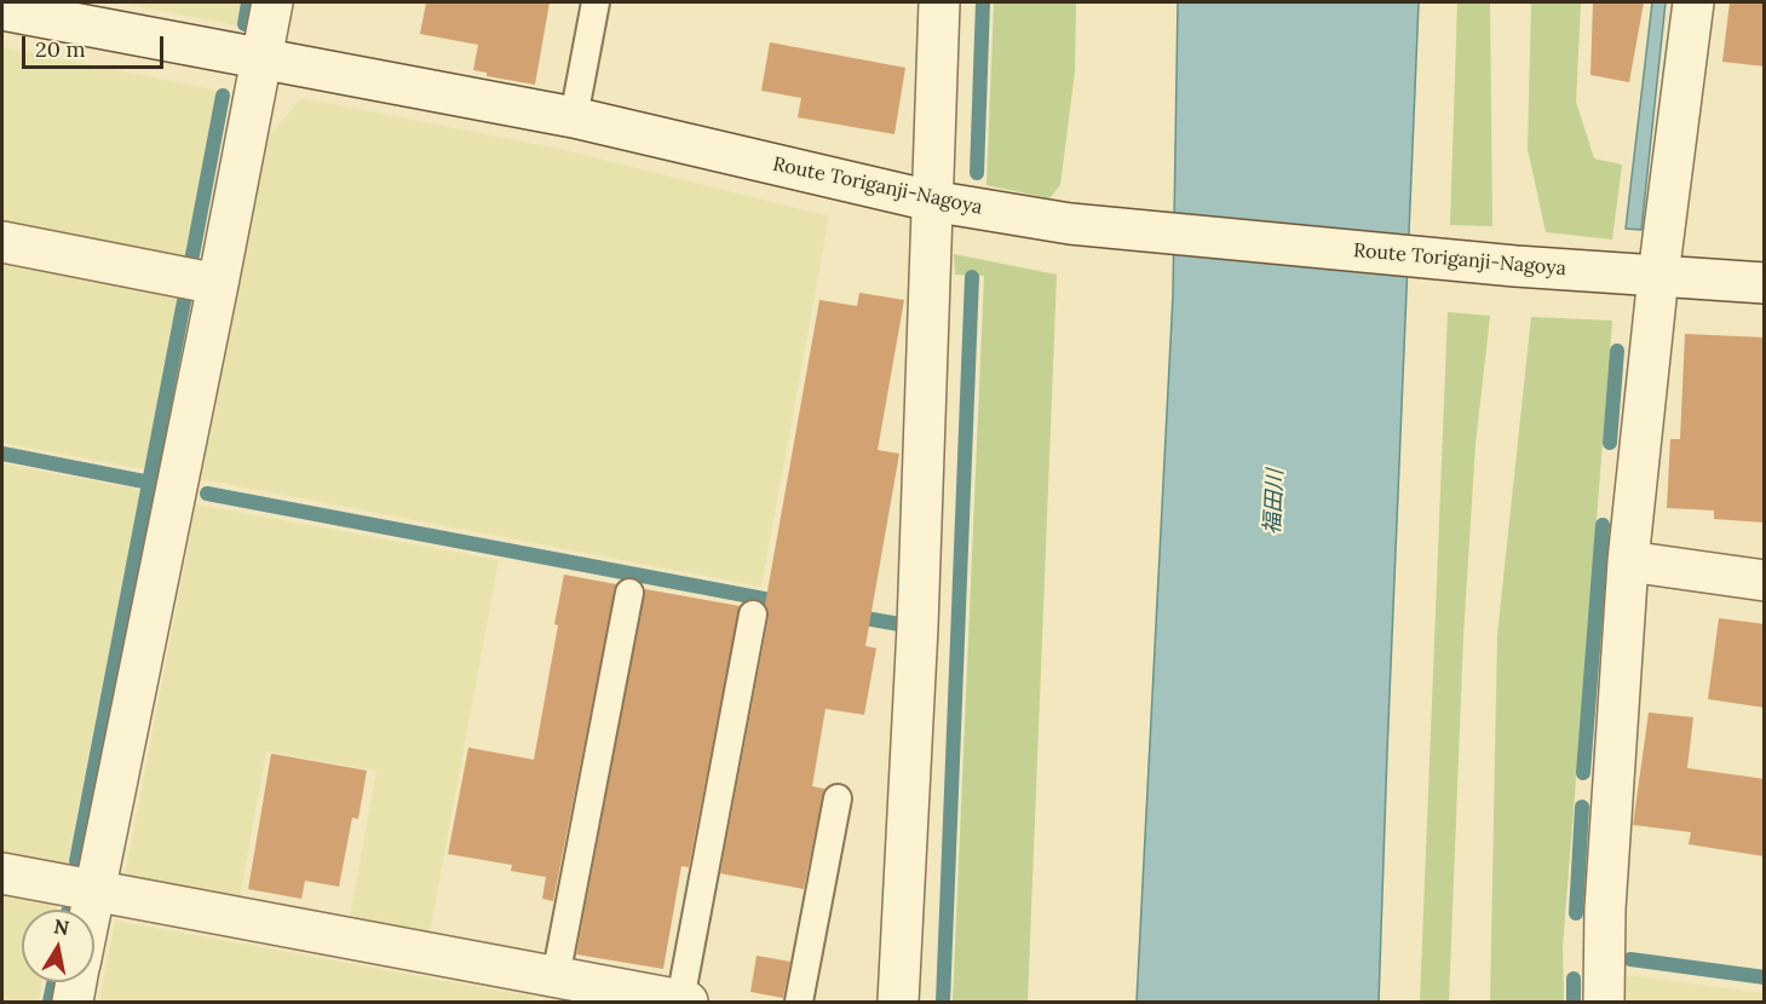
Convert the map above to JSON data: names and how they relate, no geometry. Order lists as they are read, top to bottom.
{
  "streets": {
    "street": ["Route Toriganji-Nagoya"]
  },
  "water": ["福田川"],
  "scale_bar": "20 m",
  "north": "top"
}
